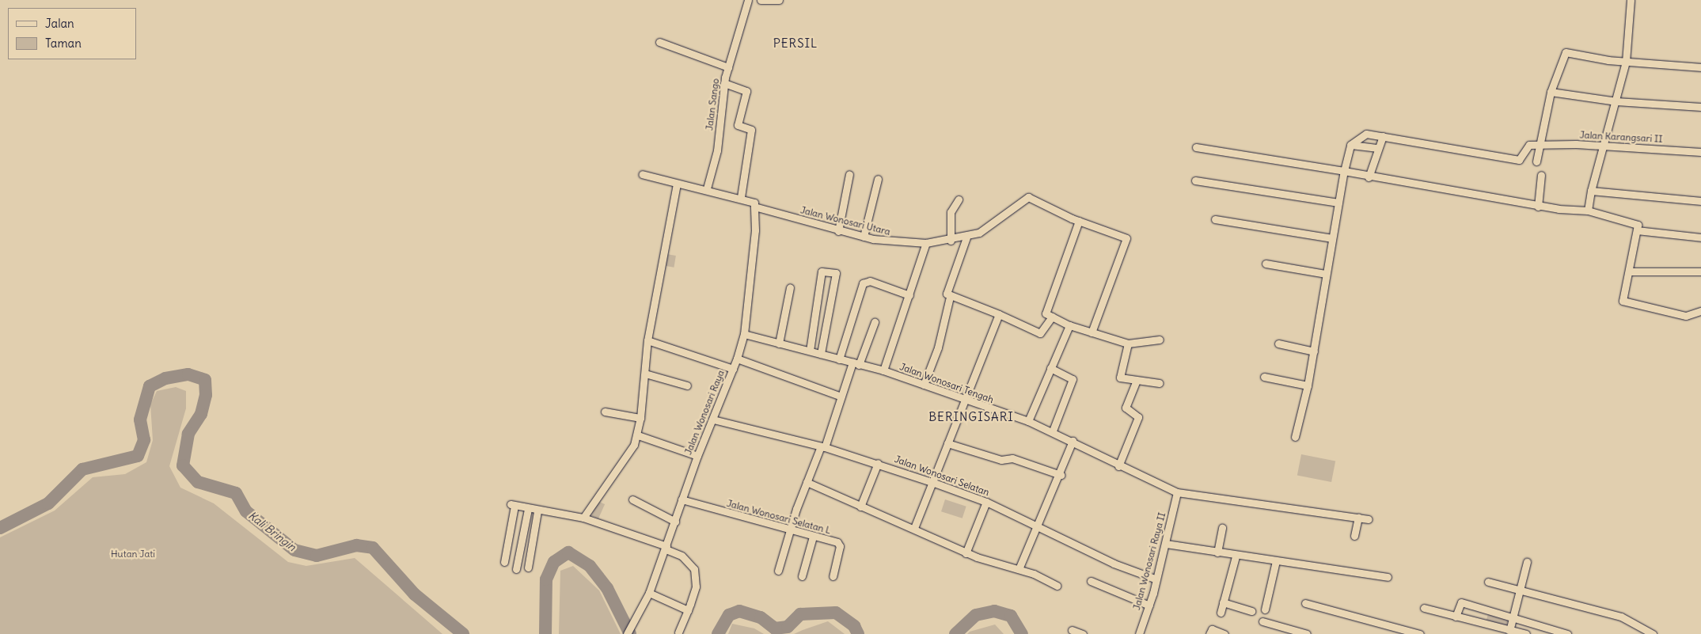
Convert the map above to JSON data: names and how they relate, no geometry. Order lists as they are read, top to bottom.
{
  "streets": {
    "street": [
      "Jalan Sango",
      "Jalan Karangsari II",
      "Jalan Wonosari Utara",
      "Jalan Wonosari Tengah",
      "Jalan Wonosari Raya",
      "Jalan Wonosari Selatan",
      "Jalan Wonosari Selatan L",
      "Jalan Wonosari Raya II"
    ]
  },
  "crossings": [
    ["Jalan Sango", "Jalan Wonosari Utara"],
    ["Jalan Wonosari Utara", "Jalan Wonosari Raya"],
    ["Jalan Wonosari Tengah", "Jalan Wonosari Raya"],
    ["Jalan Wonosari Tengah", "Jalan Wonosari Raya II"],
    ["Jalan Wonosari Raya", "Jalan Wonosari Selatan"],
    ["Jalan Wonosari Raya", "Jalan Wonosari Selatan L"],
    ["Jalan Wonosari Selatan", "Jalan Wonosari Raya II"]
  ],
  "districts": ["PERSIL", "BERINGISARI"],
  "water": ["Kali Bringin"],
  "parks": ["Hutan Jati"],
  "legend": ["Jalan", "Taman"]
}
